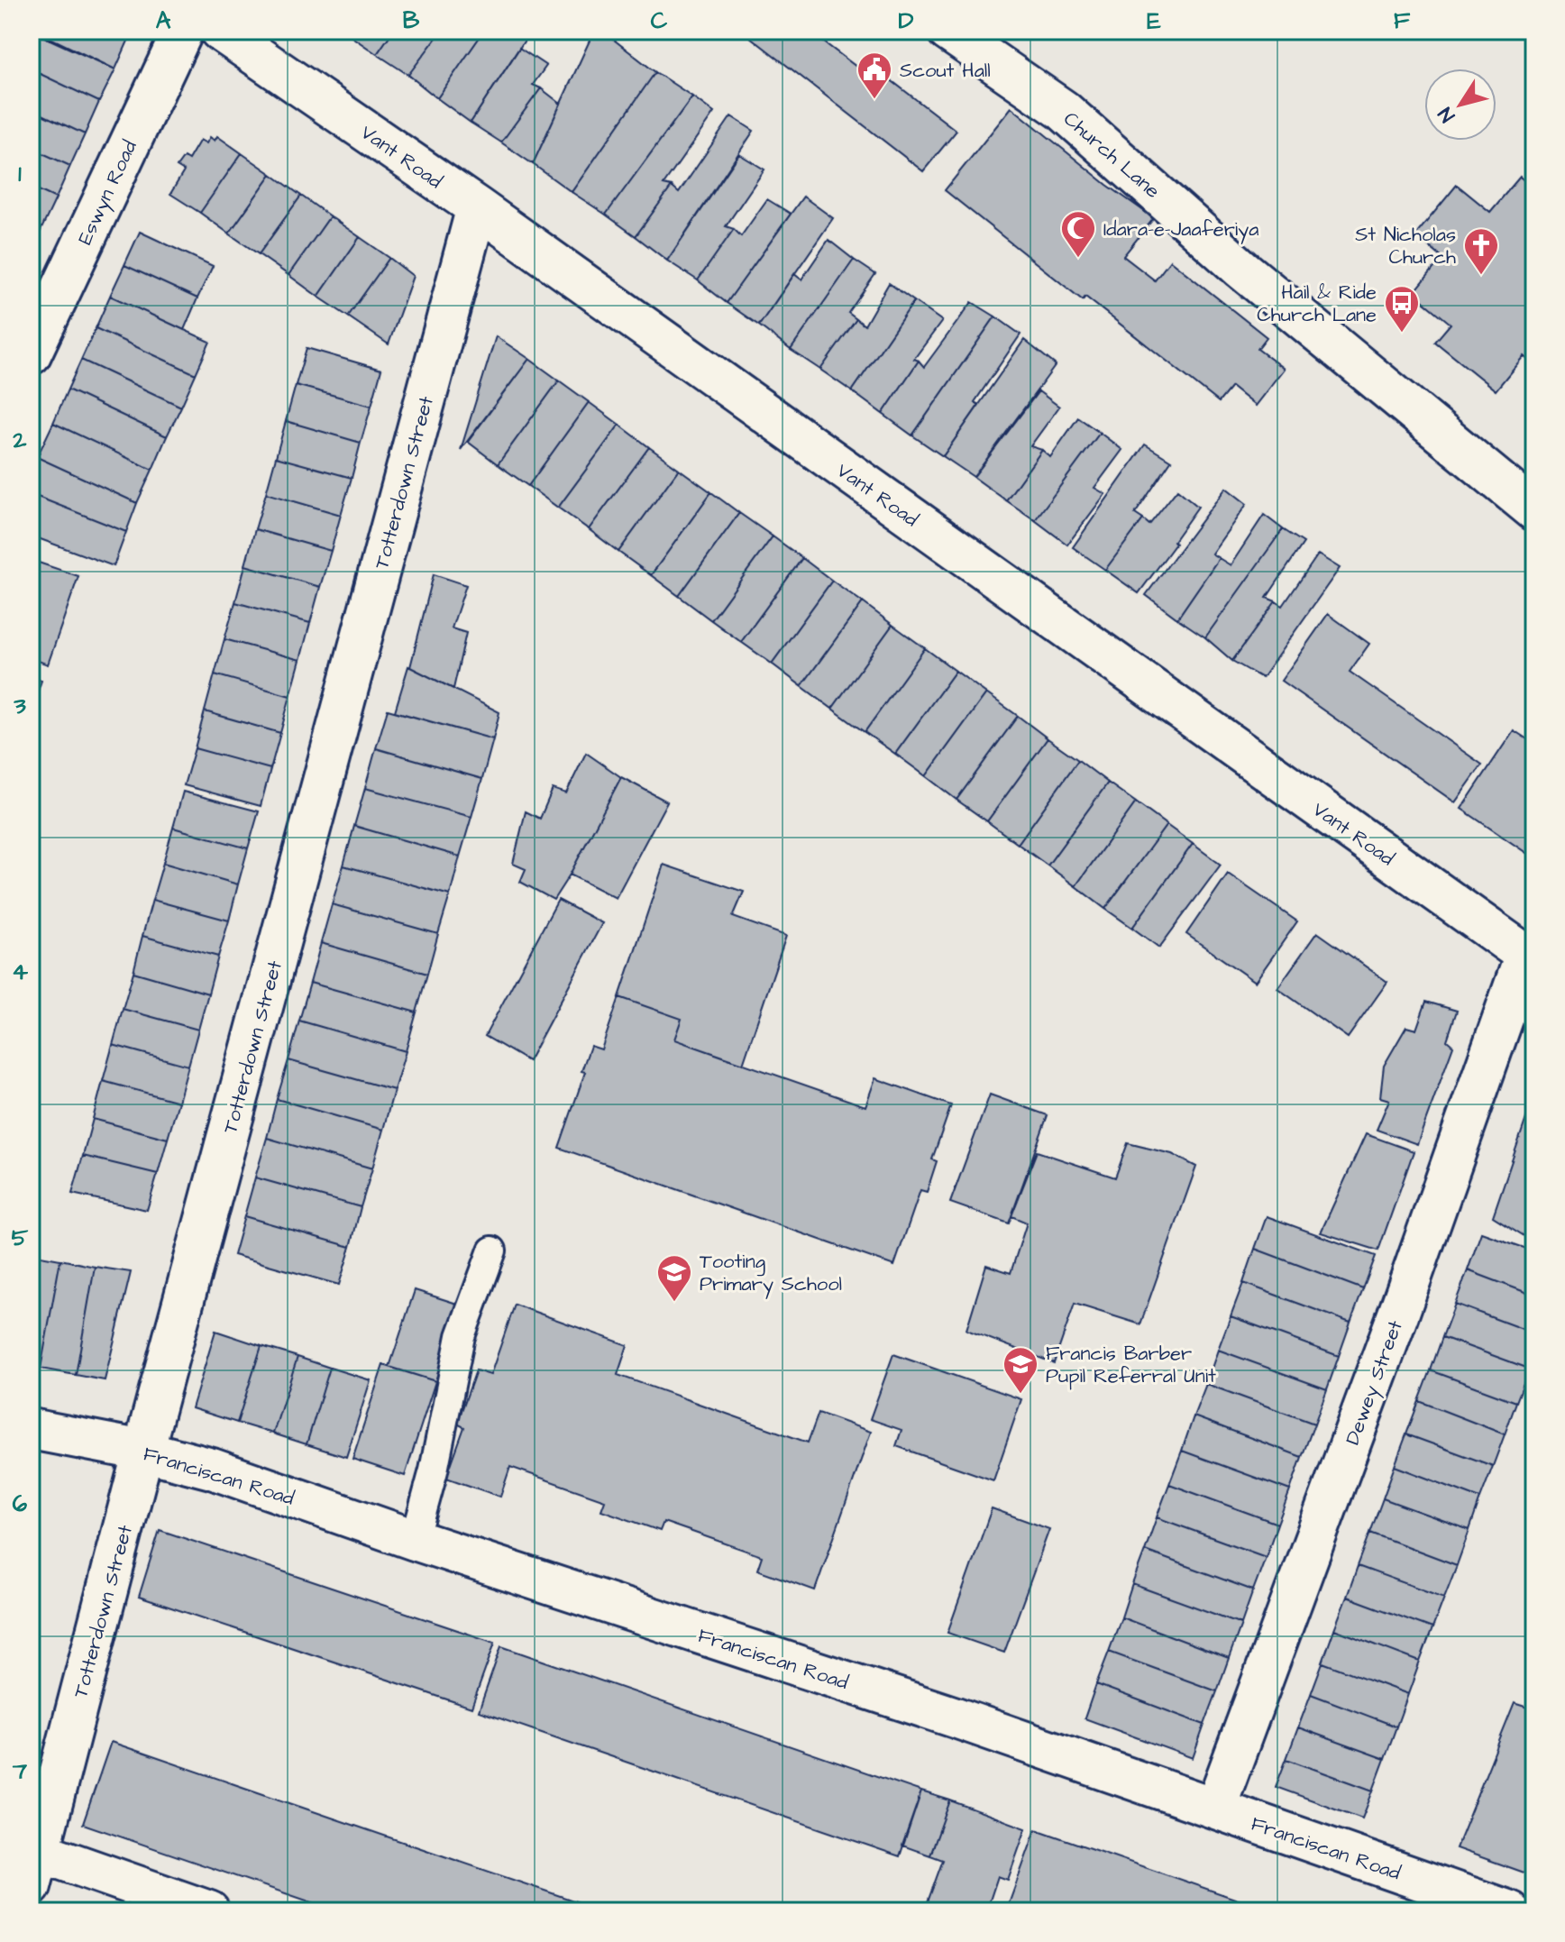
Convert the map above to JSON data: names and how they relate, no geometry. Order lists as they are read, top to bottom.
{
  "streets": {
    "street": [
      "Church Lane",
      "Vant Road",
      "Eswyn Road",
      "Totterdown Street",
      "Dewey Street",
      "Franciscan Road"
    ]
  },
  "crossings": [
    ["Vant Road", "Totterdown Street"],
    ["Vant Road", "Dewey Street"],
    ["Totterdown Street", "Franciscan Road"],
    ["Dewey Street", "Franciscan Road"]
  ],
  "places": {
    "public building": ["Scout Hall"],
    "mosque": ["Idara-e-Jaaferiya"],
    "church": ["St Nicholas Church"],
    "bus stop": ["Hail & Ride Church Lane"],
    "school or university": ["Tooting Primary School", "Francis Barber Pupil Referral Unit"]
  },
  "north": "bottom left",
  "grid": {
    "columns": [
      "A",
      "B",
      "C",
      "D",
      "E",
      "F"
    ],
    "rows": [
      "1",
      "2",
      "3",
      "4",
      "5",
      "6",
      "7"
    ]
  }
}
